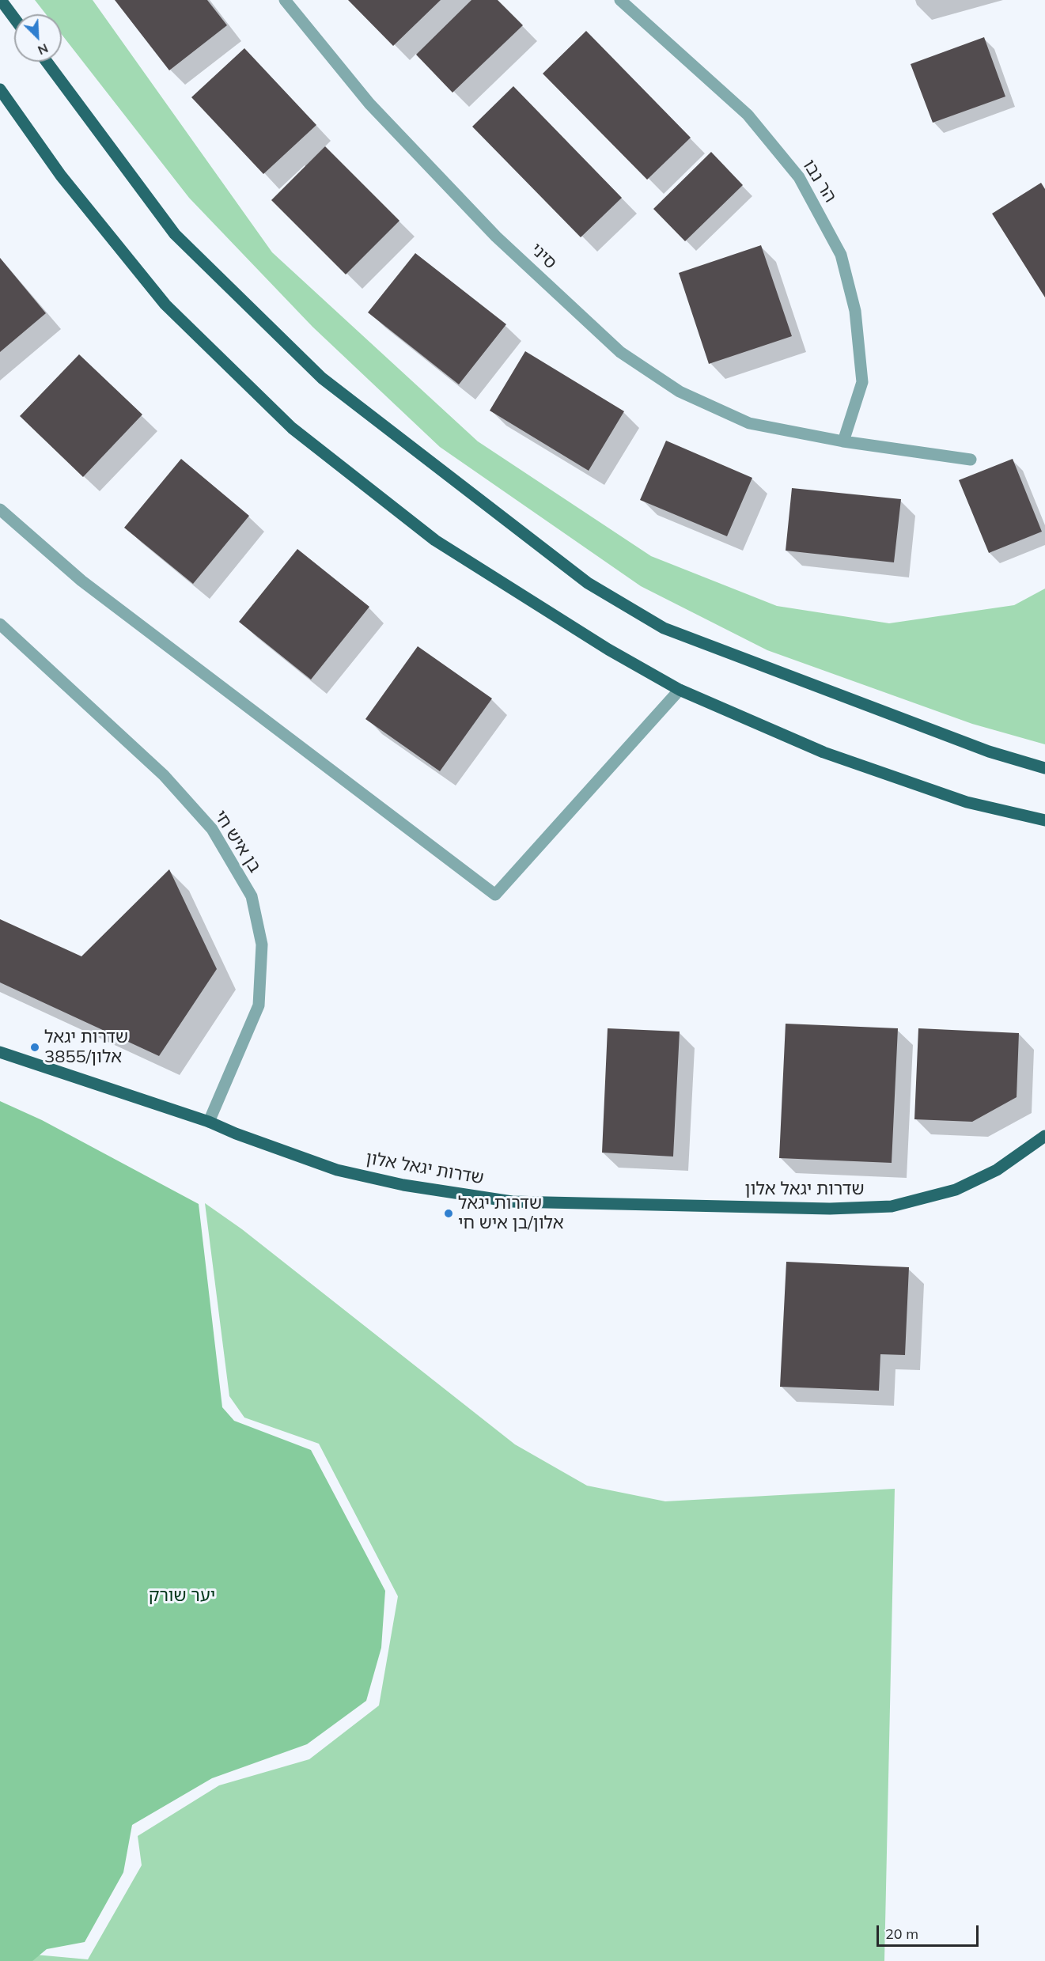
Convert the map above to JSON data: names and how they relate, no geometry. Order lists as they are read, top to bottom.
{
  "streets": {
    "main road": ["שדרות יגאל אלון"],
    "street": ["הר נבו", "סיני", "בן איש חי"]
  },
  "crossings": [
    ["הר נבו", "סיני"],
    ["בן איש חי", "שדרות יגאל אלון"]
  ],
  "parks": ["יער שורק"],
  "places": ["שדרות יגאל אלון/3855", "שדרות יגאל אלון/בן איש חי"],
  "scale_bar": "20 m",
  "north": "bottom right"
}
